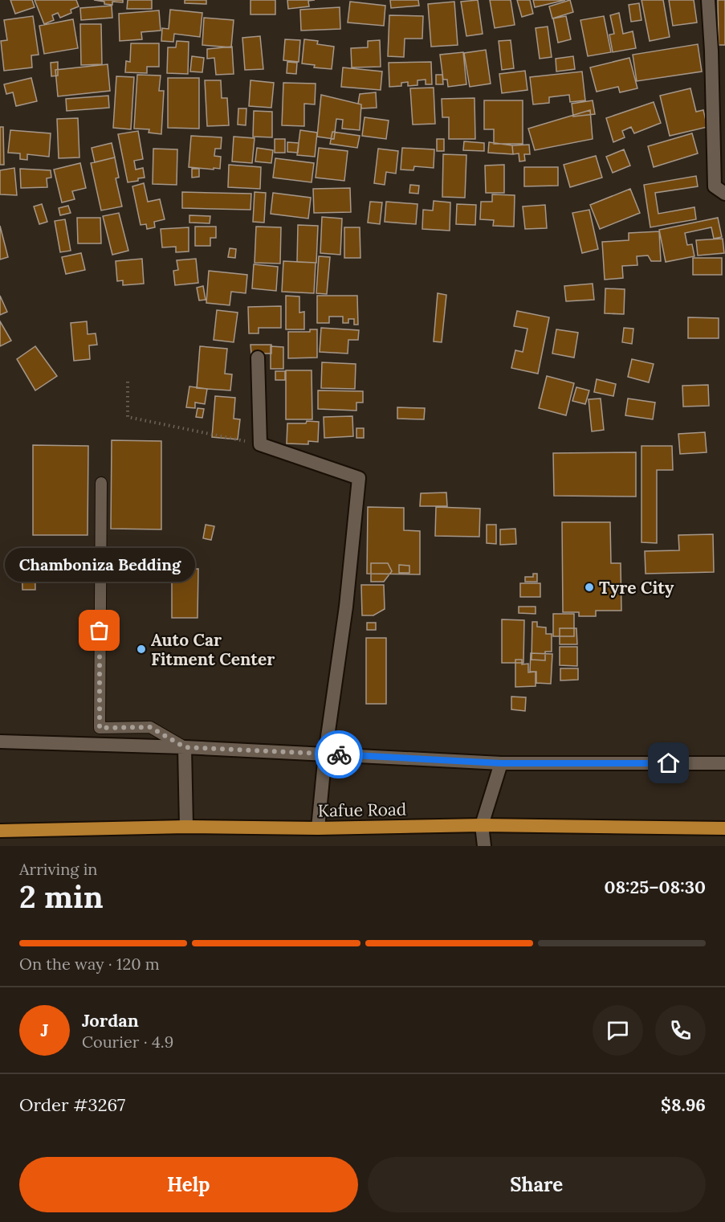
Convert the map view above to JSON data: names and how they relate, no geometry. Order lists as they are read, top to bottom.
{
  "streets": {
    "main road": ["Kafue Road"]
  },
  "places": ["Tyre City", "Chamboniza Bedding", "Auto Car Fitment Center"],
  "page": {
    "bubble": "Chamboniza Bedding",
    "heading": ["2 min", "Arriving in", "08:25–08:30"],
    "panel": [
      "Jordan",
      "Courier · 4.9",
      "Order #3267",
      "$8.96"
    ],
    "bar": "On the way · 120 m",
    "round": "J",
    "buttons": ["Help", "Share"]
  }
}
